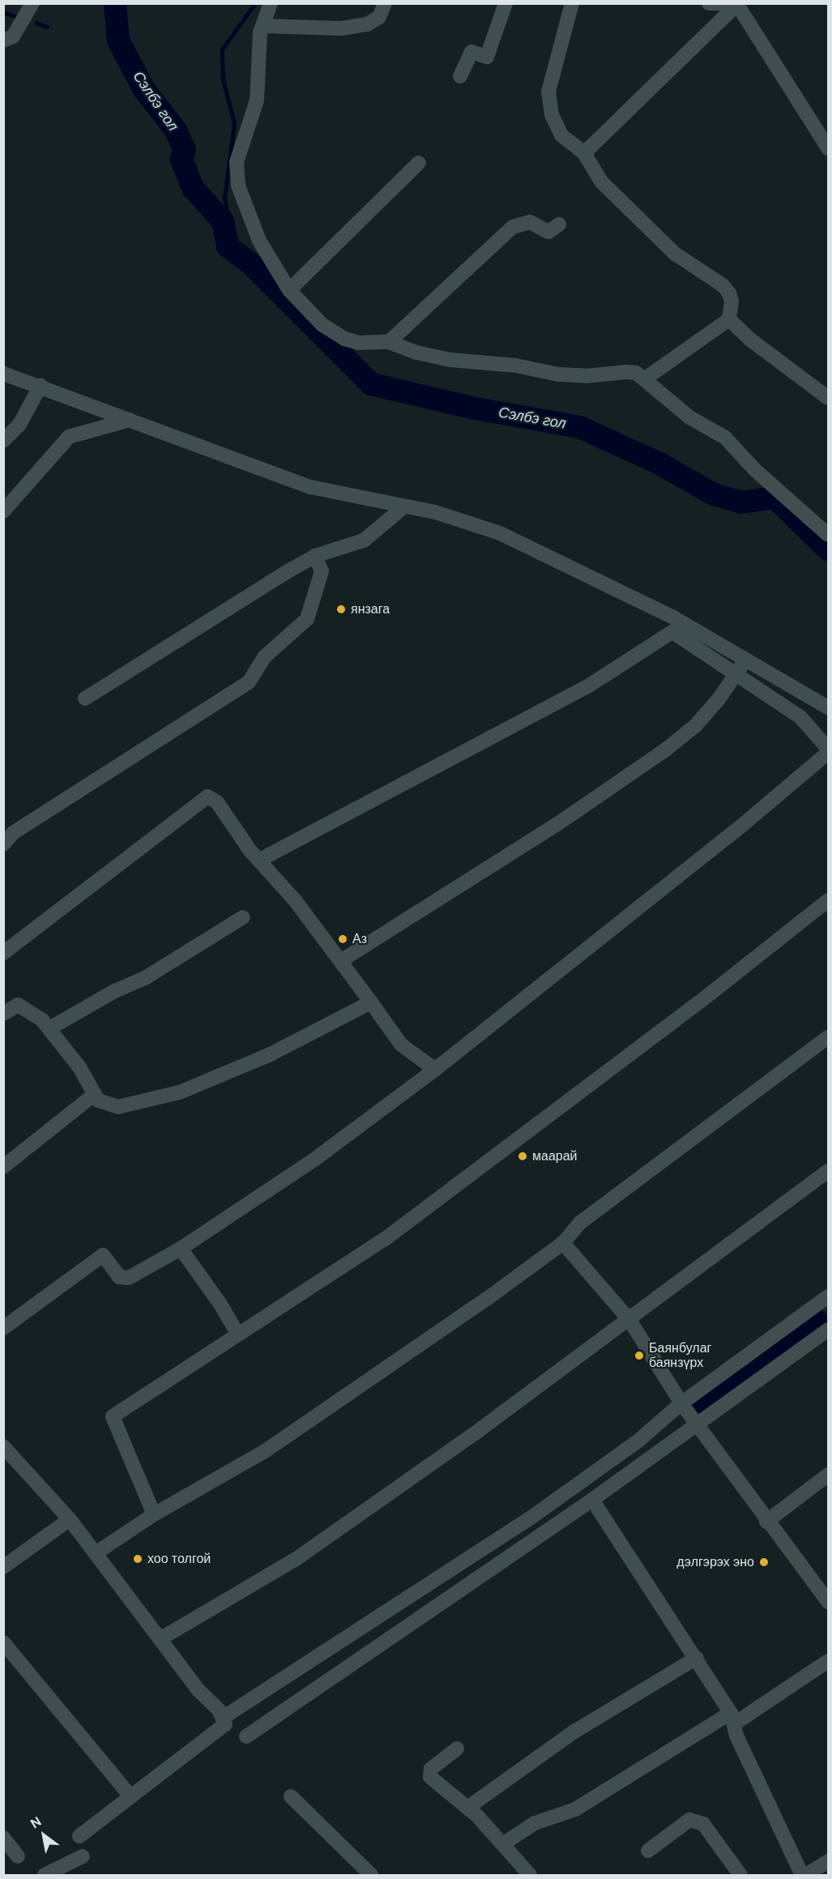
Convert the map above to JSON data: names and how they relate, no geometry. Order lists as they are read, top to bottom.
{
  "water": ["Сэлбэ гол"],
  "places": [
    "янзага",
    "Аз",
    "маарай",
    "Баянбулаг баянзүрх",
    "хоо толгой",
    "дэлгэрэх эно"
  ],
  "north": "top left"
}
